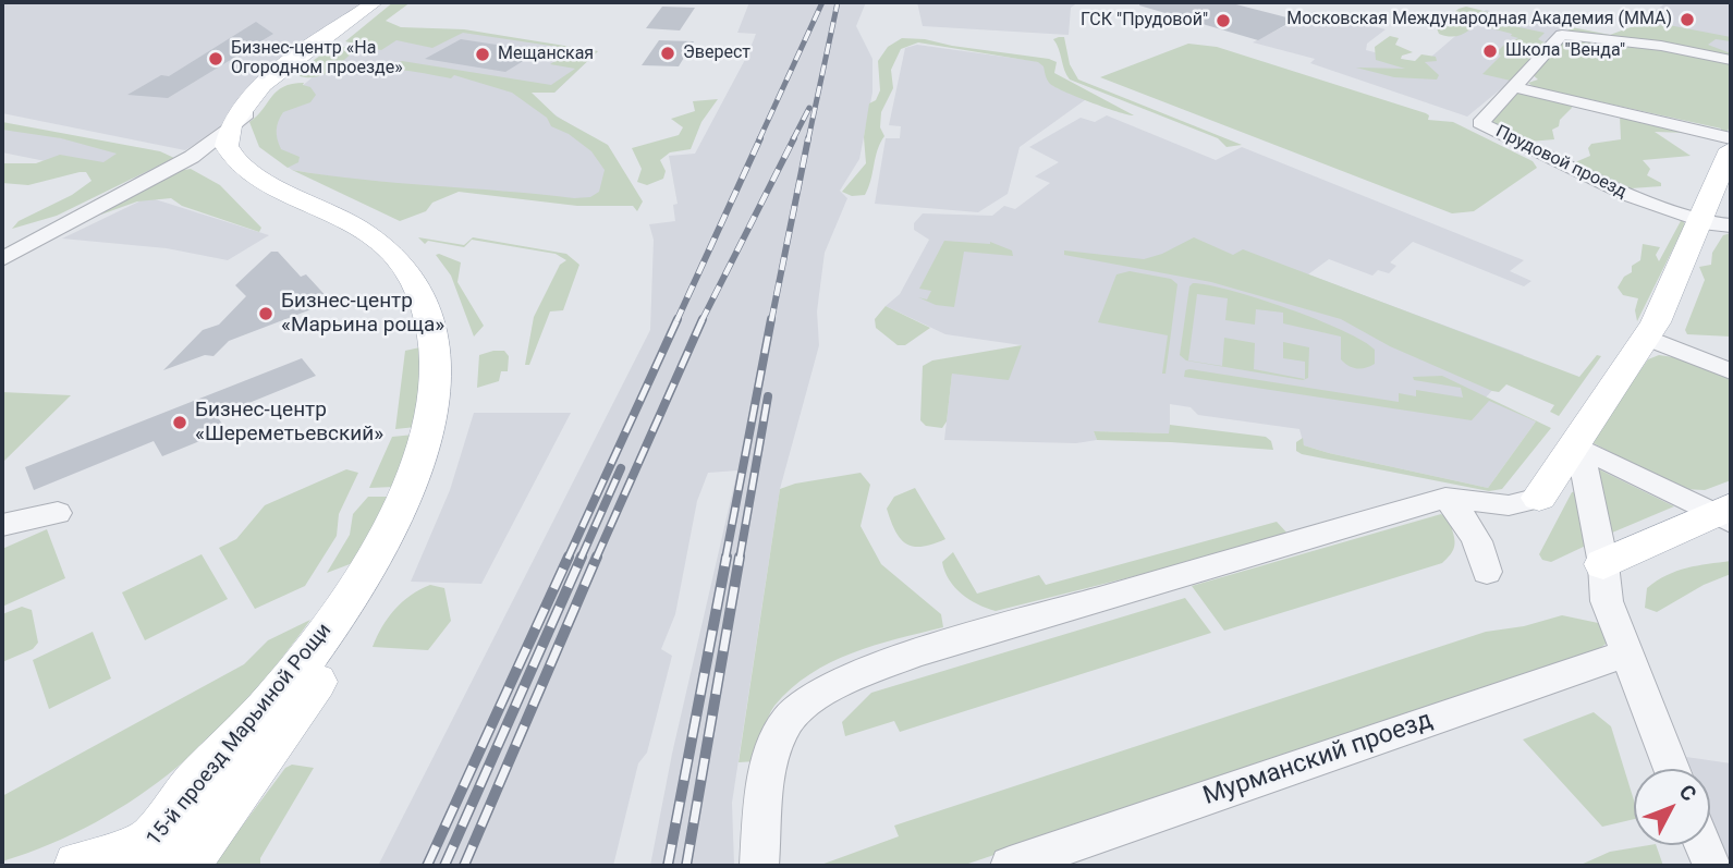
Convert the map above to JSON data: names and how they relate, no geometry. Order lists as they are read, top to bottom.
{
  "streets": {
    "main road": ["15-й проезд Марьиной Рощи"],
    "street": ["Прудовой проезд", "Мурманский проезд"]
  },
  "places": [
    "Московская Международная Академия (ММА)",
    "ГСК \"Прудовой\"",
    "Школа \"Венда\"",
    "Эверест",
    "Мещанская",
    "Бизнес-центр «На Огородном проезде»",
    "Бизнес-центр «Марьина роща»",
    "Бизнес-центр «Шереметьевский»"
  ],
  "north": "top right"
}
